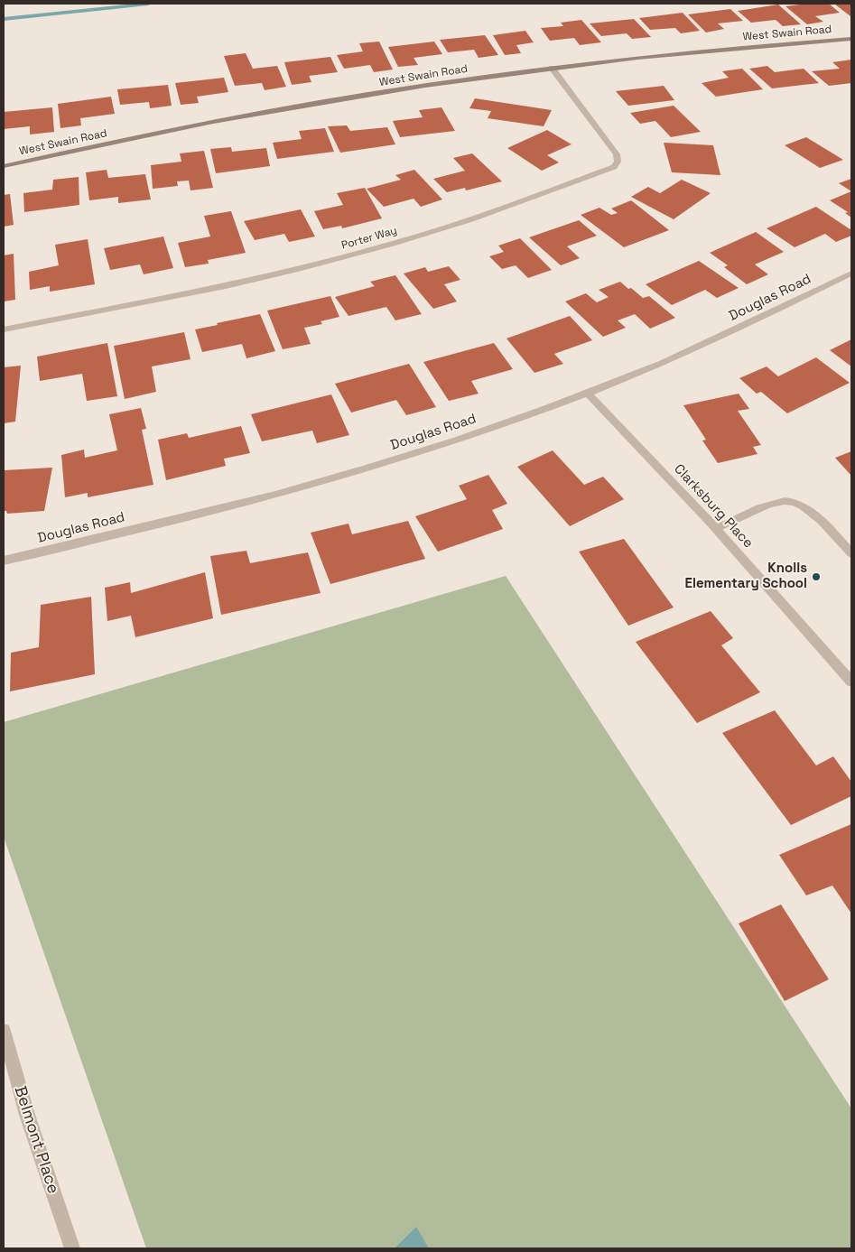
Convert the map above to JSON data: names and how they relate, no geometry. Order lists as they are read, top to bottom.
{
  "streets": {
    "street": [
      "West Swain Road",
      "Porter Way",
      "Douglas Road",
      "Clarksburg Place",
      "Belmont Place"
    ]
  },
  "crossings": [
    ["West Swain Road", "Porter Way"],
    ["Douglas Road", "Clarksburg Place"]
  ],
  "places": ["Knolls Elementary School"]
}
